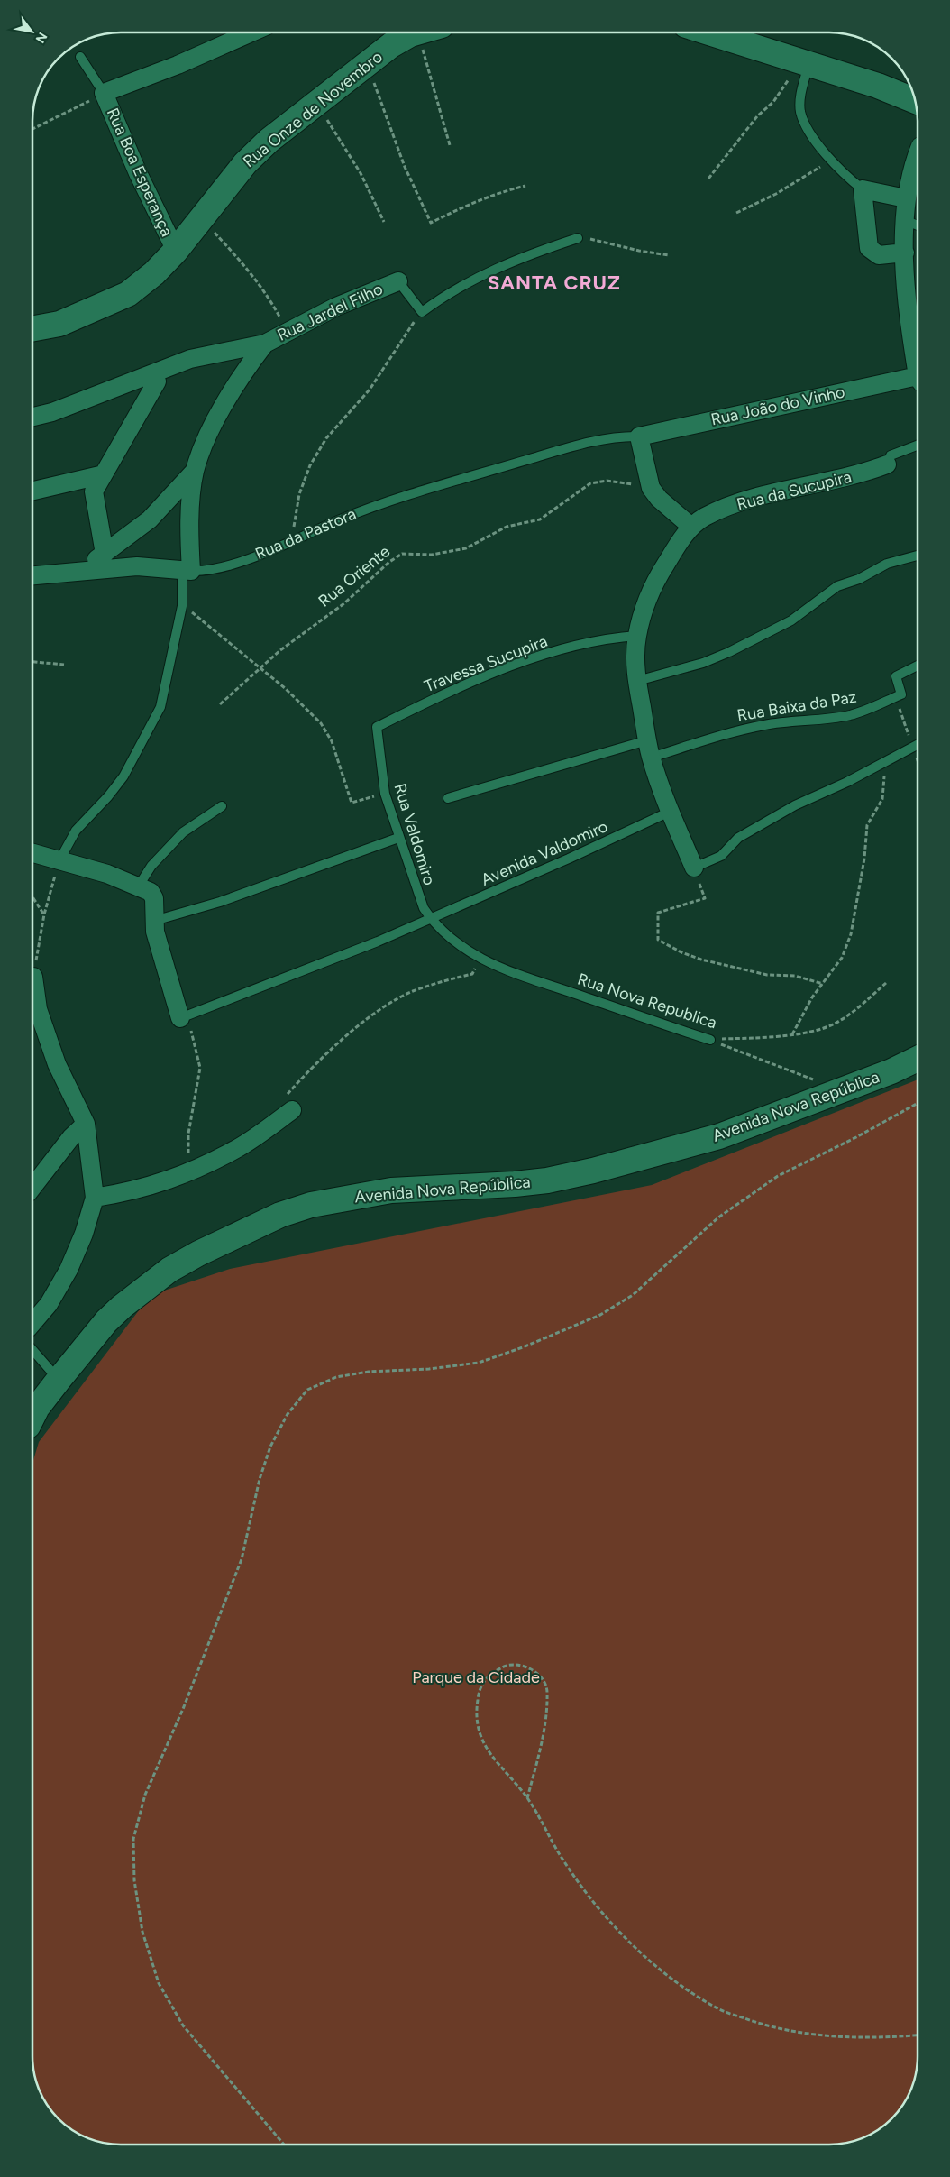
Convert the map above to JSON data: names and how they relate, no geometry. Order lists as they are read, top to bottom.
{
  "streets": {
    "street": [
      "Rua Onze de Novembro",
      "Rua Boa Esperança",
      "Rua Jardel Filho",
      "Rua João do Vinho",
      "Rua da Sucupira",
      "Rua da Pastora",
      "Avenida Nova República"
    ],
    "lane": [
      "Travessa Sucupira",
      "Rua Baixa da Paz",
      "Rua Valdomiro",
      "Avenida Valdomiro",
      "Rua Nova Republica"
    ],
    "path": ["Rua Oriente"]
  },
  "crossings": [
    ["Rua Onze de Novembro", "Rua Boa Esperança"],
    ["Rua João do Vinho", "Rua da Pastora"],
    ["Rua da Sucupira", "Travessa Sucupira"],
    ["Rua da Sucupira", "Rua Baixa da Paz"],
    ["Rua da Sucupira", "Avenida Valdomiro"],
    ["Travessa Sucupira", "Rua Valdomiro"],
    ["Rua Valdomiro", "Avenida Valdomiro"],
    ["Rua Valdomiro", "Rua Nova Republica"],
    ["Avenida Valdomiro", "Rua Nova Republica"]
  ],
  "districts": ["SANTA CRUZ"],
  "parks": ["Parque da Cidade"],
  "north": "bottom right"
}
